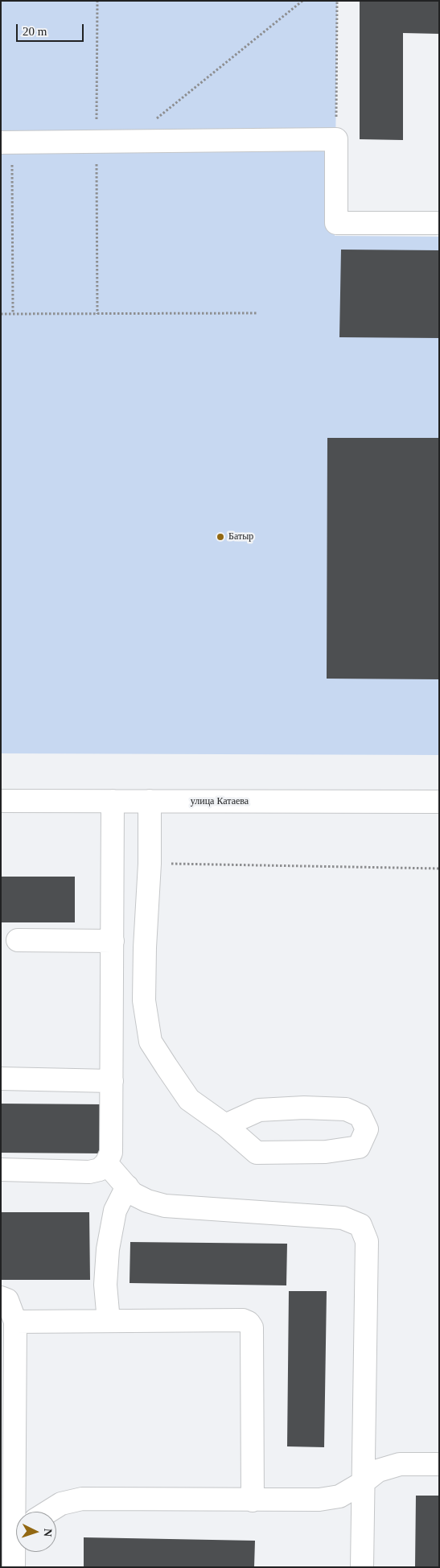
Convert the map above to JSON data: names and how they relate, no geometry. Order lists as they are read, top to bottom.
{
  "streets": {
    "street": ["улица Катаева"]
  },
  "places": ["Батыр"],
  "scale_bar": "20 m",
  "north": "right"
}
